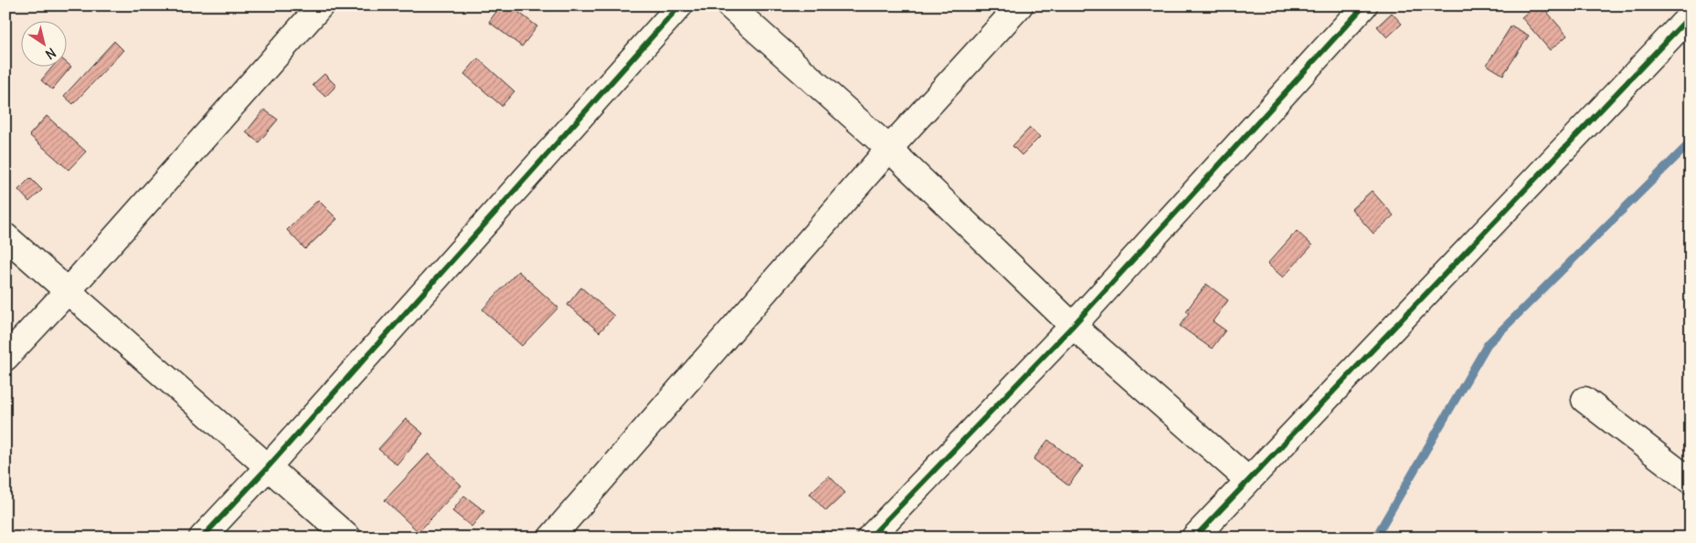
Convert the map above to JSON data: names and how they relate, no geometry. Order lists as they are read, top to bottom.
{
  "north": "bottom right"
}
